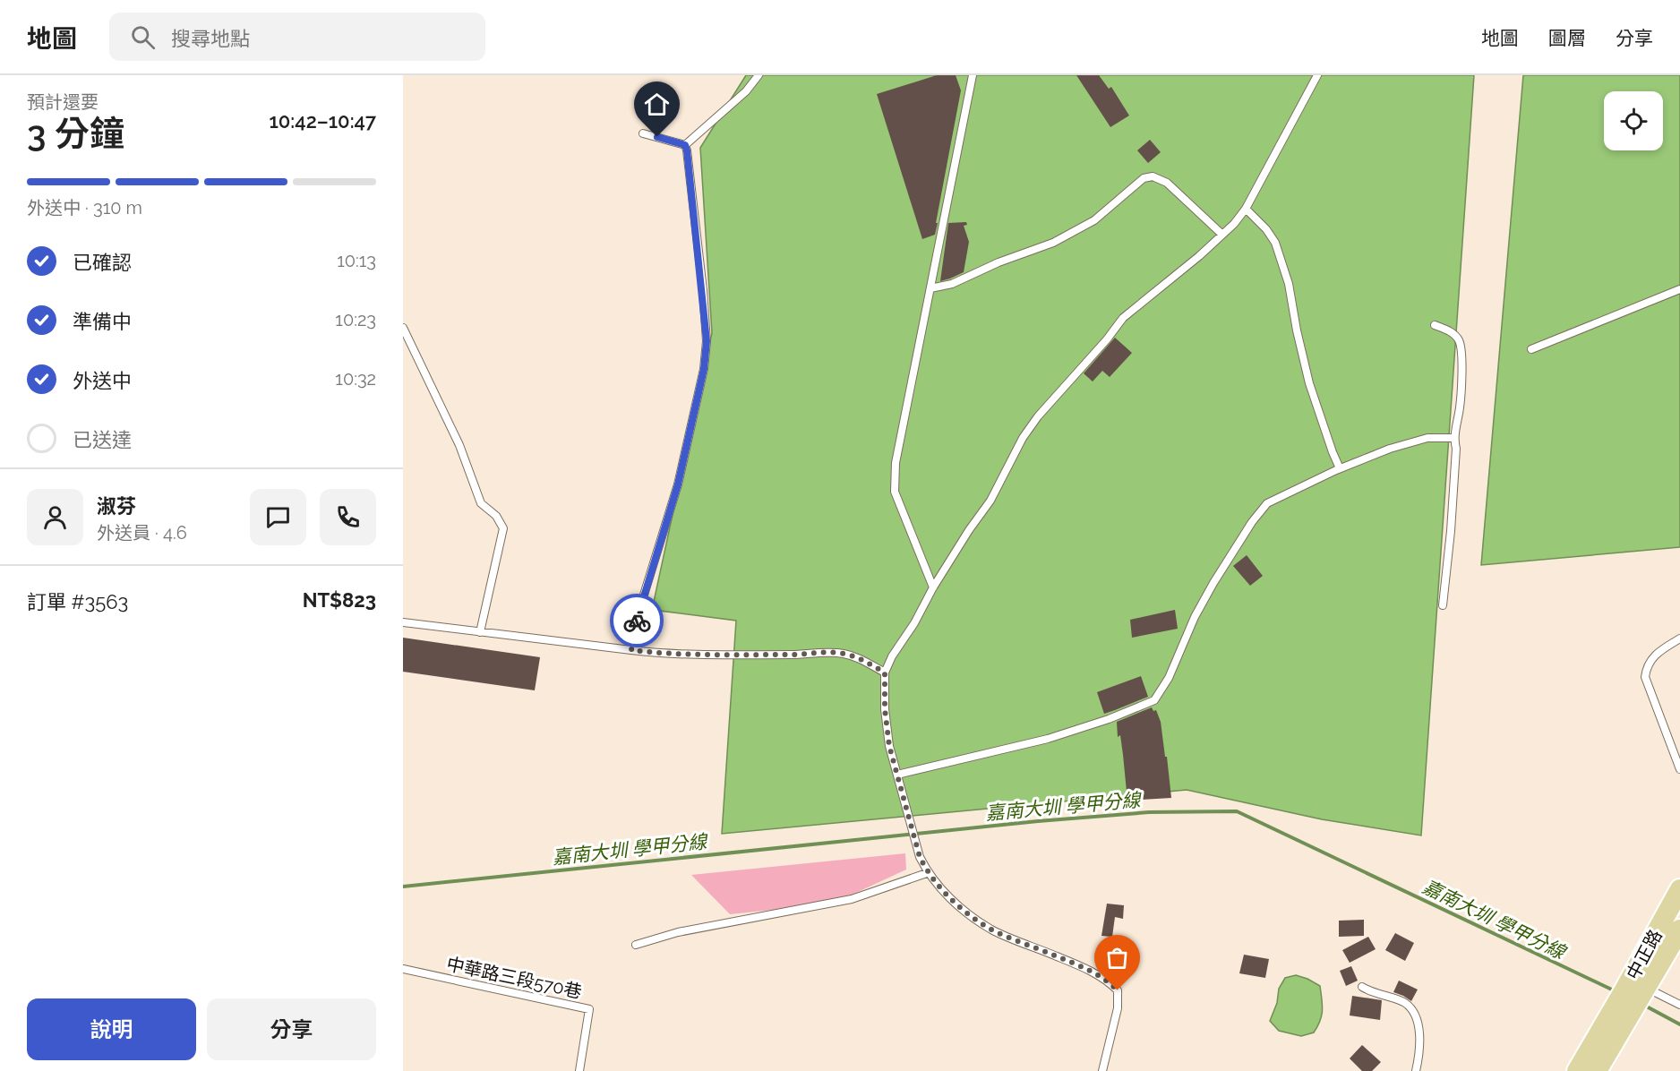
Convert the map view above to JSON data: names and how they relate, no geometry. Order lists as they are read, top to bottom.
{
  "streets": {
    "main road": ["中正路"],
    "lane": ["中華路三段570巷"]
  },
  "water": ["嘉南大圳 學甲分線"],
  "page": {
    "header": "地圖",
    "search": "搜尋地點",
    "nav": ["地圖", "圖層", "分享"],
    "heading": ["3 分鐘", "預計還要", "10:42–10:47"],
    "panel": [
      "淑芬",
      "外送員 · 4.6",
      "訂單 #3563",
      "NT$823"
    ],
    "bar": "外送中 · 310 m",
    "list": [
      ["已確認", "10:13"],
      ["準備中", "10:23"],
      ["外送中", "10:32"],
      "已送達"
    ],
    "buttons": ["說明", "分享"]
  }
}
